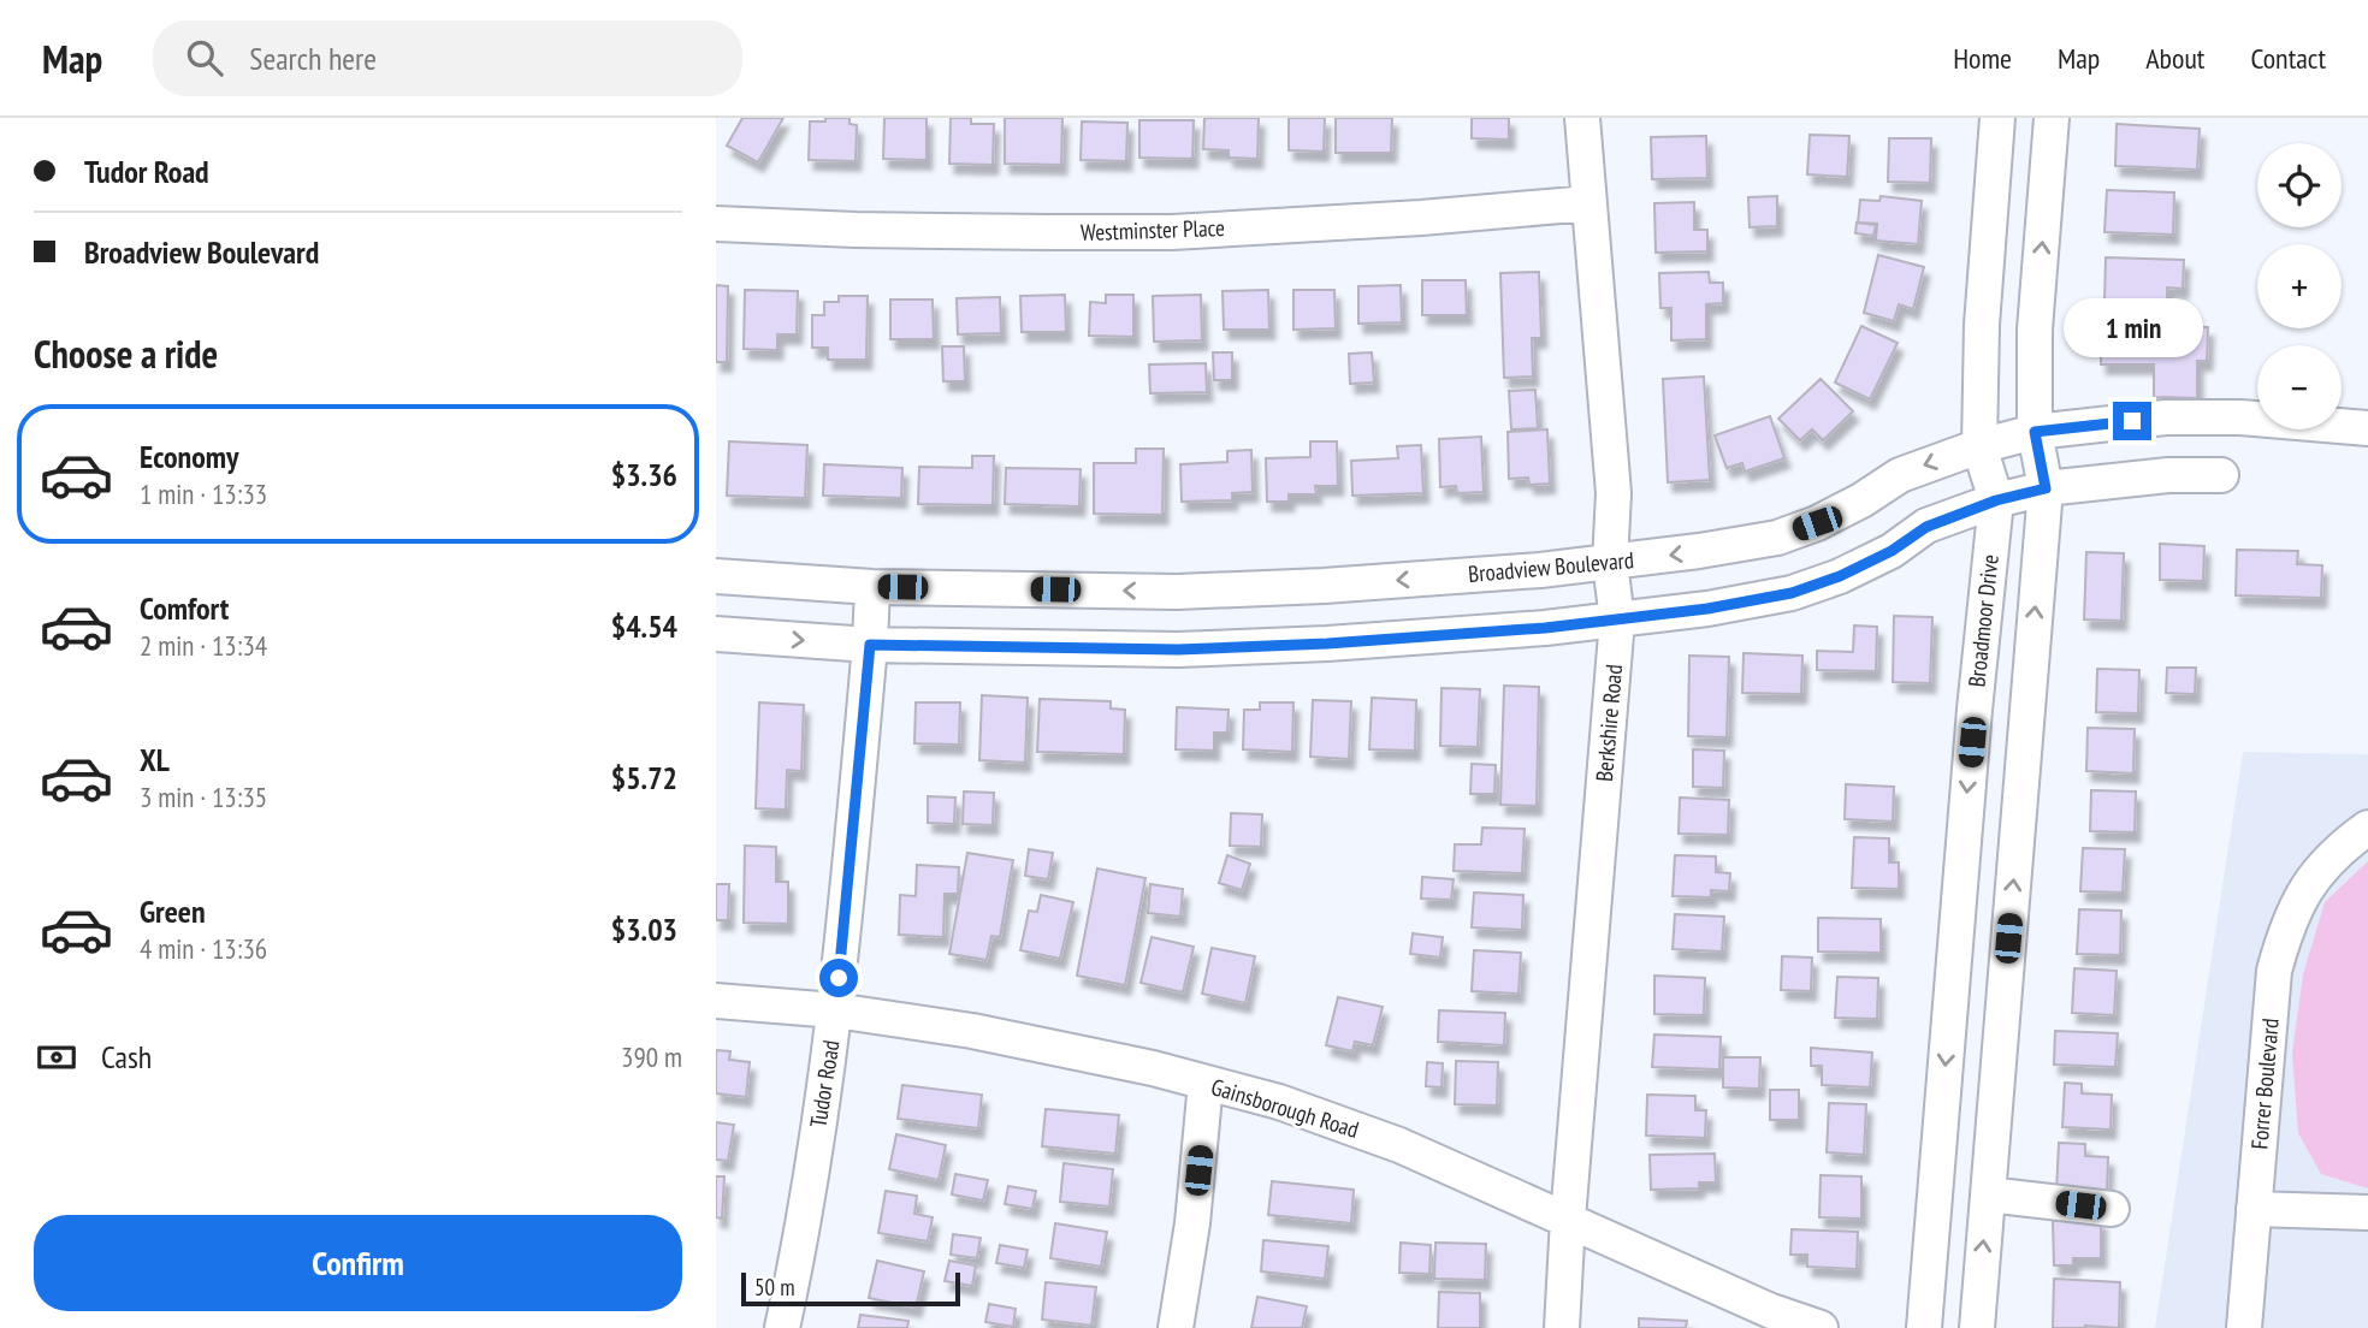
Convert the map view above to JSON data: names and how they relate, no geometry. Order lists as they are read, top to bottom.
{
  "streets": {
    "street": [
      "Westminster Place",
      "Broadview Boulevard",
      "Broadmoor Drive",
      "Berkshire Road",
      "Tudor Road",
      "Forrer Boulevard",
      "Gainsborough Road"
    ]
  },
  "crossings": [
    ["Westminster Place", "Berkshire Road"],
    ["Broadview Boulevard", "Broadmoor Drive"],
    ["Broadview Boulevard", "Berkshire Road"],
    ["Broadview Boulevard", "Tudor Road"],
    ["Berkshire Road", "Gainsborough Road"],
    ["Tudor Road", "Gainsborough Road"]
  ],
  "scale_bar": "50 m",
  "page": {
    "header": "Map",
    "search": "Search here",
    "nav": [
      "Home",
      "Map",
      "About",
      "Contact"
    ],
    "banner": ["Tudor Road", "Broadview Boulevard"],
    "map_buttons": ["+", "−"],
    "bubble": "1 min",
    "heading": "Choose a ride",
    "list": [
      {
        "name": "Economy",
        "note": "1 min · 13:33",
        "value": "$3.36"
      },
      {
        "name": "Comfort",
        "note": "2 min · 13:34",
        "value": "$4.54"
      },
      {
        "name": "XL",
        "note": "3 min · 13:35",
        "value": "$5.72"
      },
      {
        "name": "Green",
        "note": "4 min · 13:36",
        "value": "$3.03"
      }
    ],
    "pay": ["Cash", "390 m"],
    "buttons": "Confirm",
    "scale": "50 m"
  }
}
